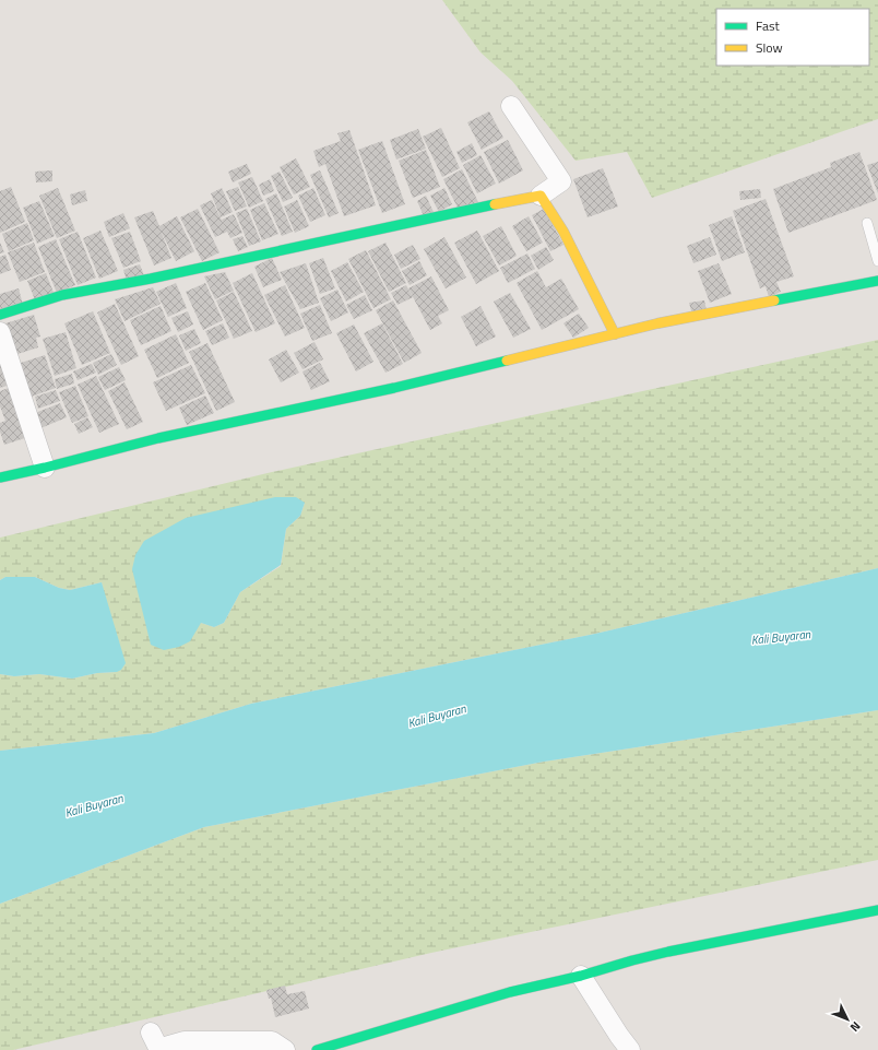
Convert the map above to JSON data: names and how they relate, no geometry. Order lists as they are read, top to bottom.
{
  "water": ["Kali Buyaran"],
  "legend": ["Fast", "Slow"],
  "north": "bottom right"
}
